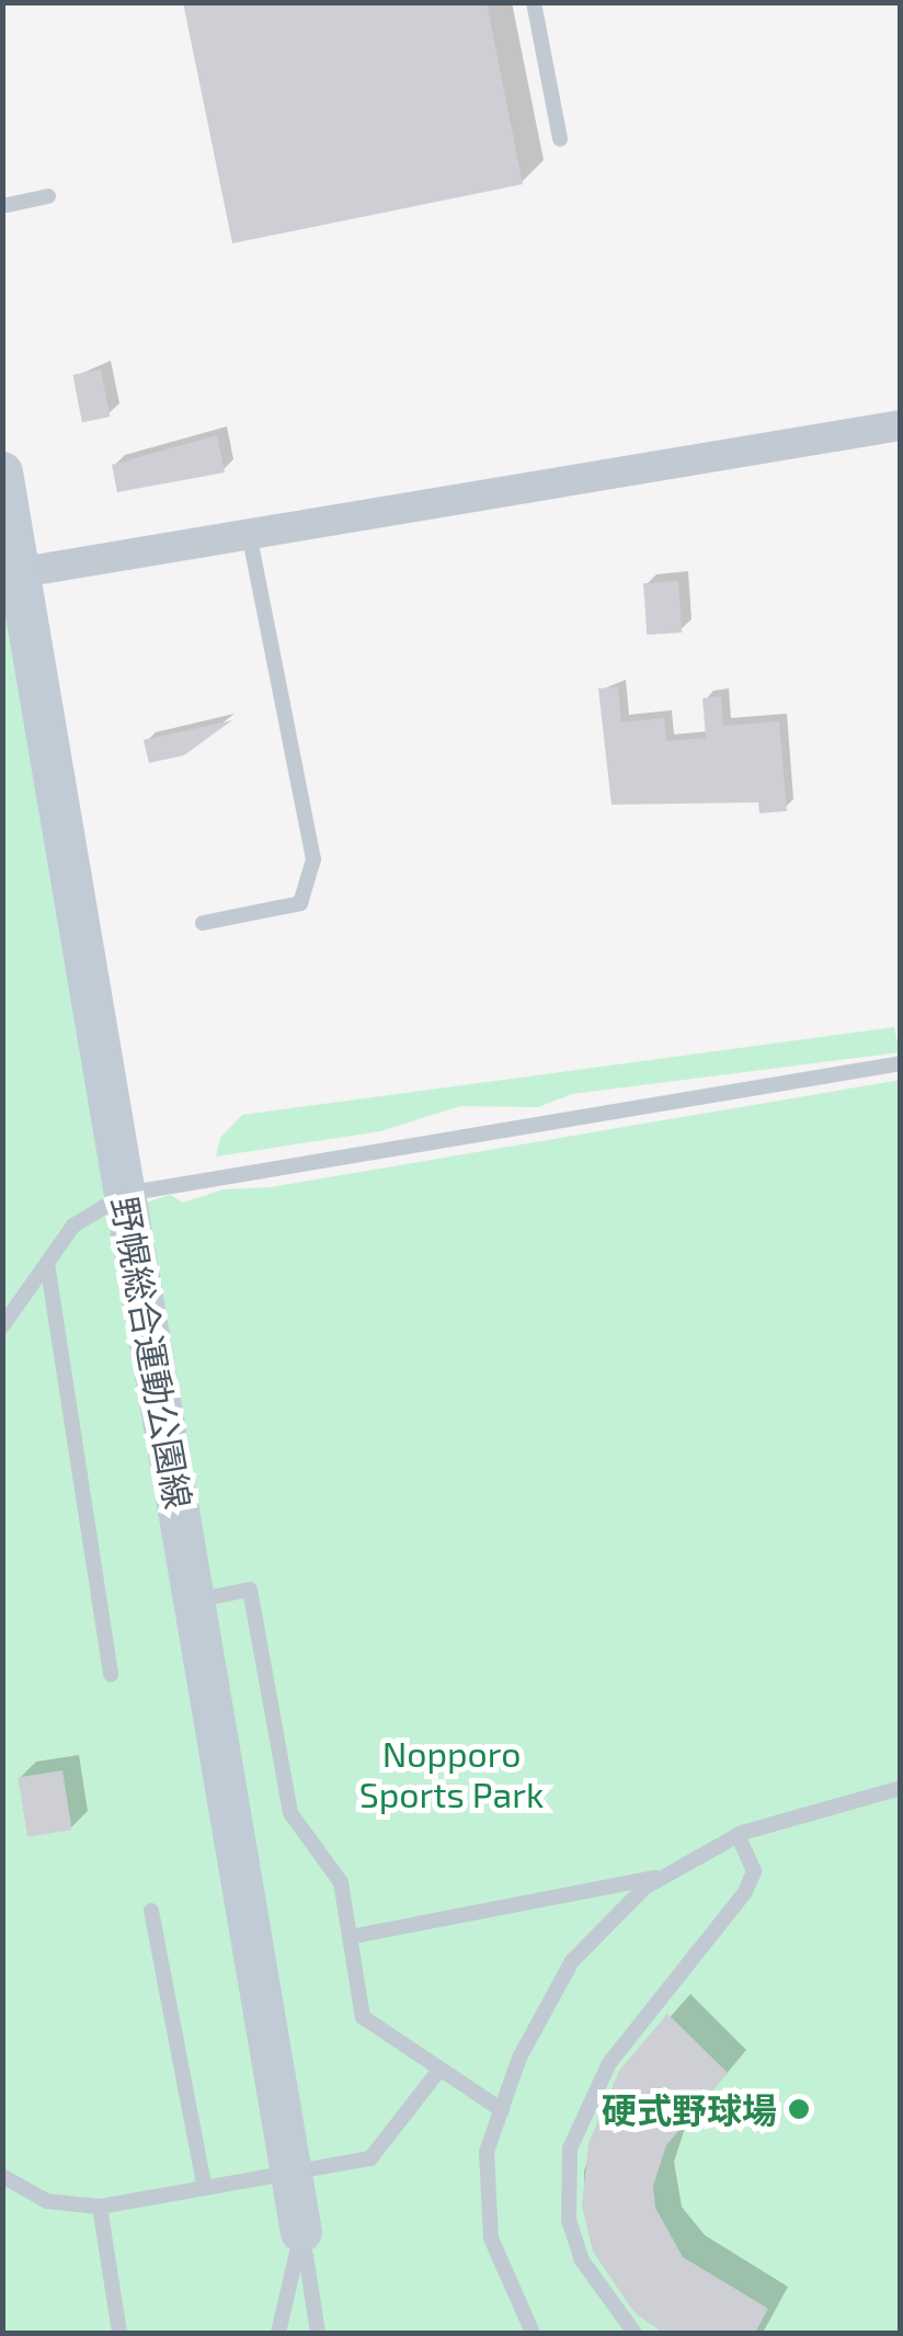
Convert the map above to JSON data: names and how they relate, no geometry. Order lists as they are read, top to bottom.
{
  "streets": {
    "main road": ["野幌総合運動公園線"]
  },
  "parks": ["Nopporo Sports Park"],
  "places": ["硬式野球場"]
}
